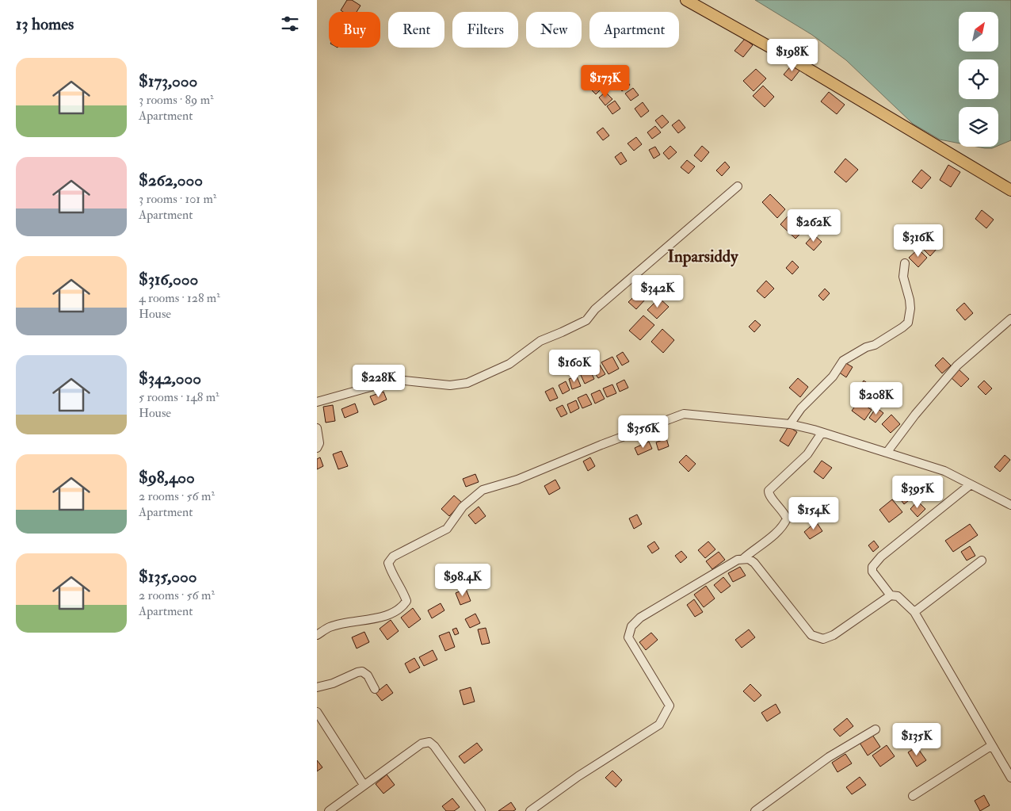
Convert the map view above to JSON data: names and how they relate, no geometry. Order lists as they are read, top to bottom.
{
  "districts": ["Inparsiddy"],
  "north": "top right",
  "page": {
    "heading": "13 homes",
    "chip": [
      "Buy",
      "Rent",
      "Filters",
      "New",
      "Apartment"
    ],
    "price": [
      "$198K",
      "$173K",
      "$262K",
      "$316K",
      "$342K",
      "$160K",
      "$228K",
      "$208K",
      "$356K",
      "$395K",
      "$154K",
      "$98.4K",
      "$135K"
    ],
    "list": [
      {
        "name": "$173,000",
        "note": "3 rooms · 89 m² · Apartment"
      },
      {
        "name": "$262,000",
        "note": "3 rooms · 101 m² · Apartment"
      },
      {
        "name": "$316,000",
        "note": "4 rooms · 128 m² · House"
      },
      {
        "name": "$342,000",
        "note": "5 rooms · 148 m² · House"
      },
      {
        "name": "$98,400",
        "note": "2 rooms · 56 m² · Apartment"
      },
      {
        "name": "$135,000",
        "note": "2 rooms · 56 m² · Apartment"
      }
    ]
  }
}
